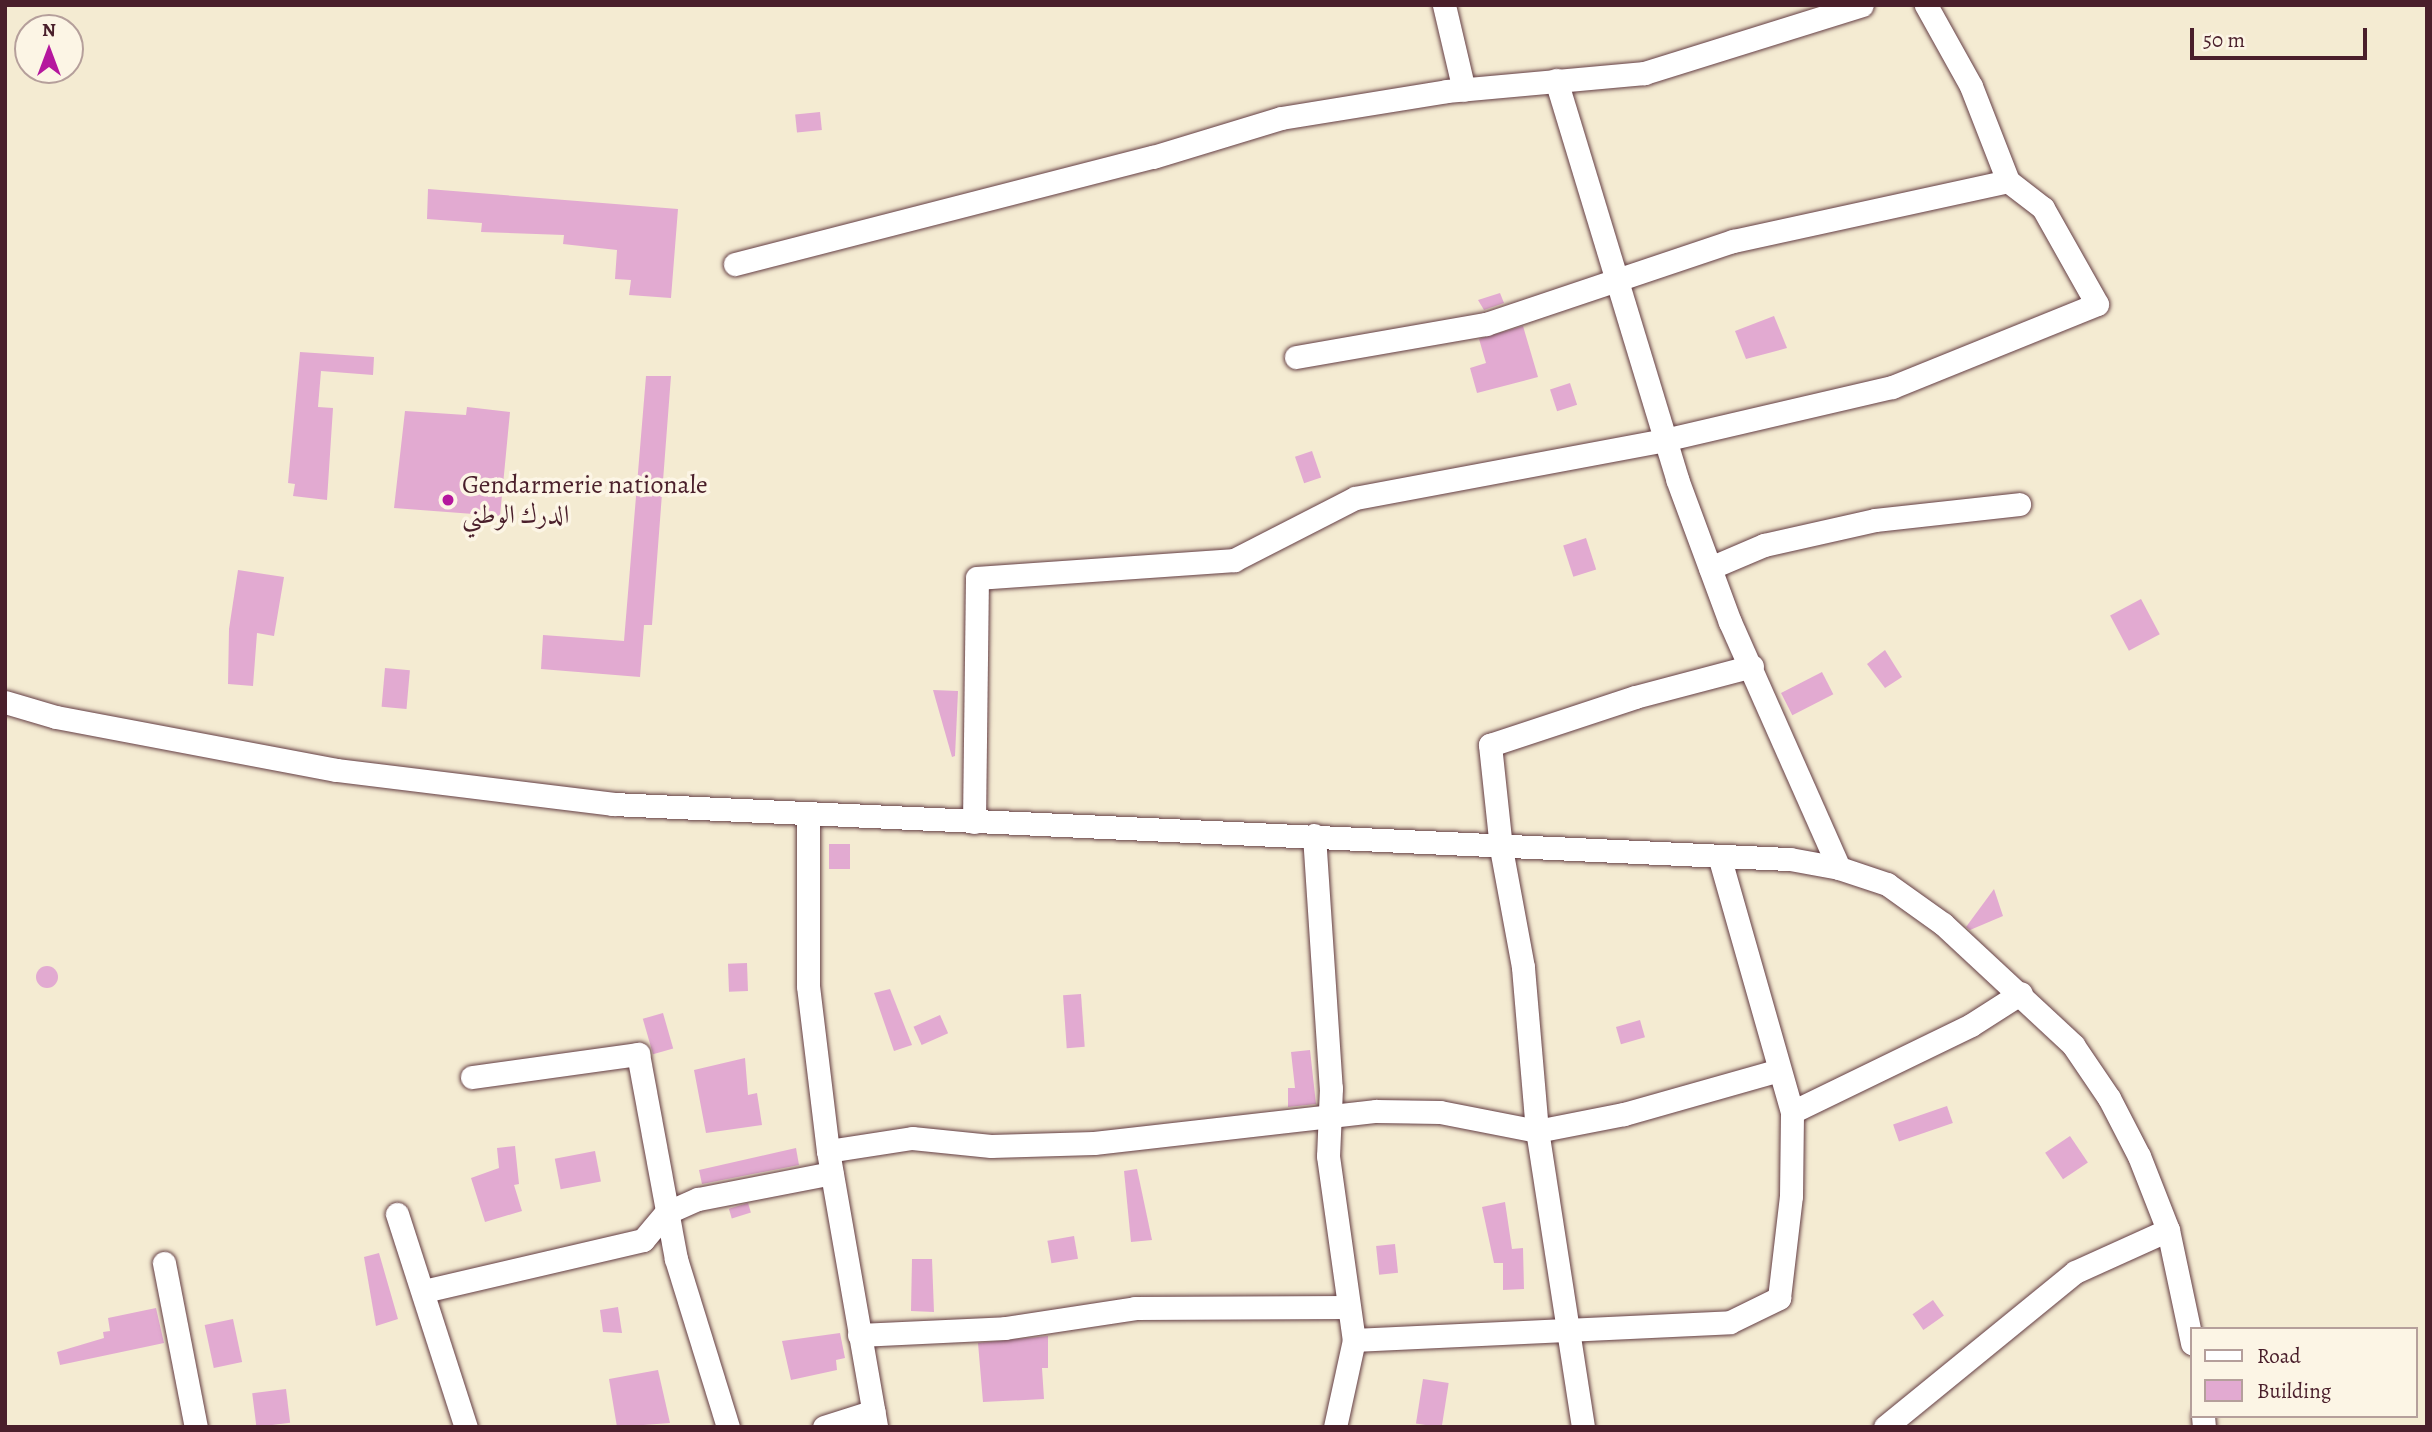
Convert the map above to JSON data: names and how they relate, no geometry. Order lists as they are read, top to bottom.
{
  "places": ["Gendarmerie nationale الدرك الوطني"],
  "legend": ["Road", "Building"],
  "scale_bar": "50 m",
  "north": "top"
}
